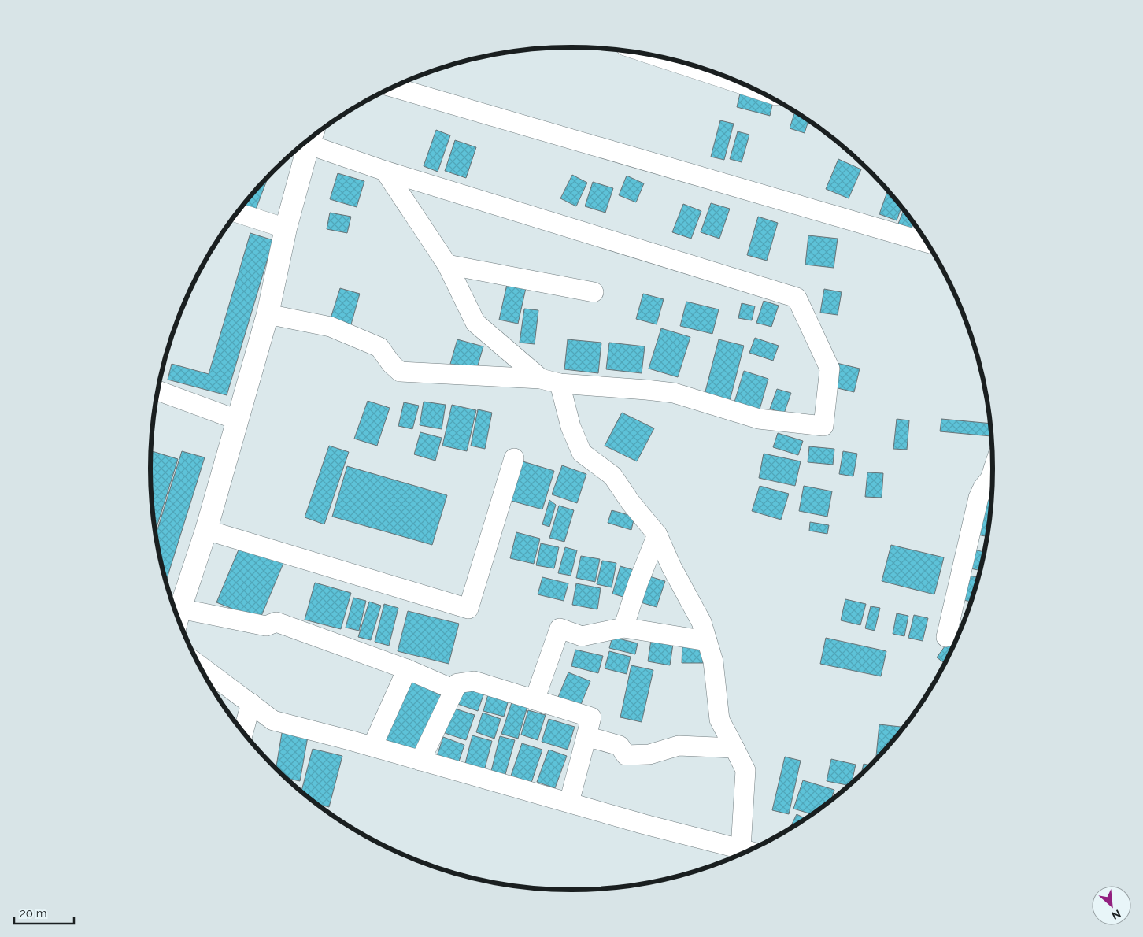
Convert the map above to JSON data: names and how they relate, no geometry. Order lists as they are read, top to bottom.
{
  "scale_bar": "20 m",
  "north": "bottom right"
}
